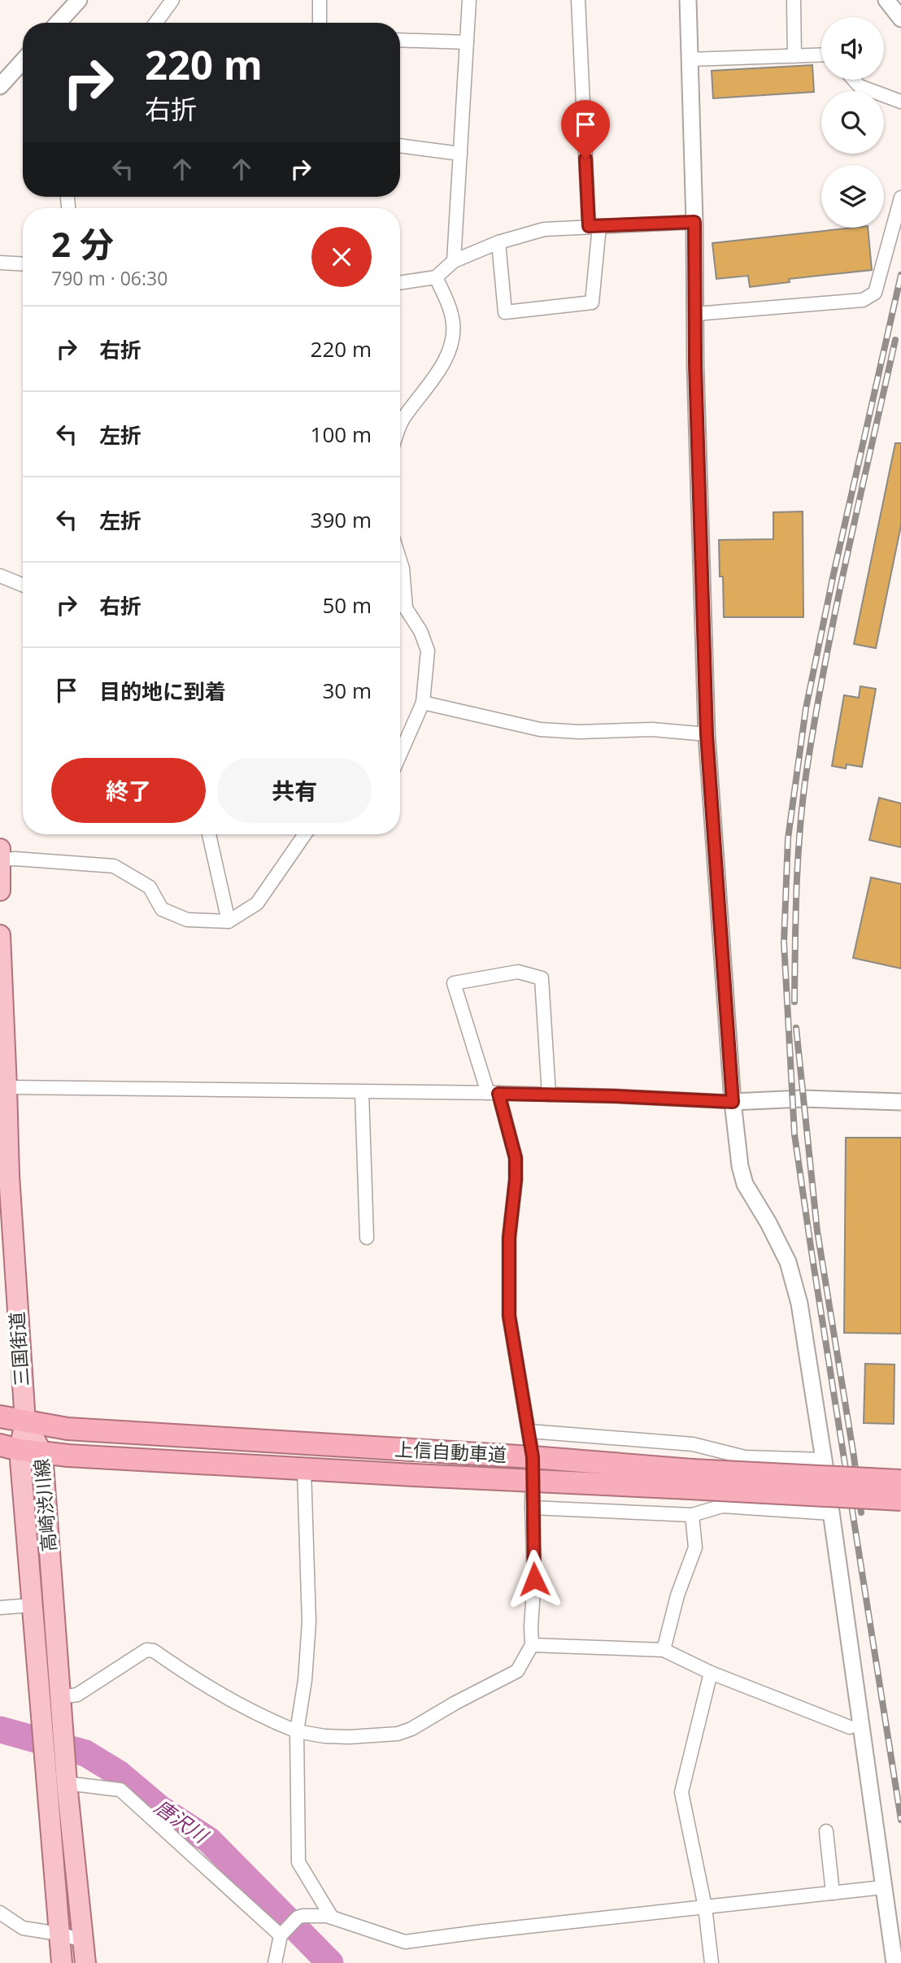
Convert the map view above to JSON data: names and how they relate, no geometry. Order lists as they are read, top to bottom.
{
  "streets": {
    "highway": ["上信自動車道"],
    "main road": ["三国街道", "高崎渋川線"]
  },
  "crossings": [
    ["三国街道", "上信自動車道"],
    ["三国街道", "高崎渋川線"],
    ["上信自動車道", "高崎渋川線"]
  ],
  "water": ["唐沢川"],
  "page": {
    "turn": ["220 m", "右折"],
    "heading": ["2 分", "790 m · 06:30"],
    "list": [
      {
        "name": "右折",
        "value": "220 m"
      },
      {
        "name": "左折",
        "value": "100 m"
      },
      {
        "name": "左折",
        "value": "390 m"
      },
      {
        "name": "右折",
        "value": "50 m"
      },
      {
        "name": "目的地に到着",
        "value": "30 m"
      }
    ],
    "buttons": ["終了", "共有"]
  }
}
